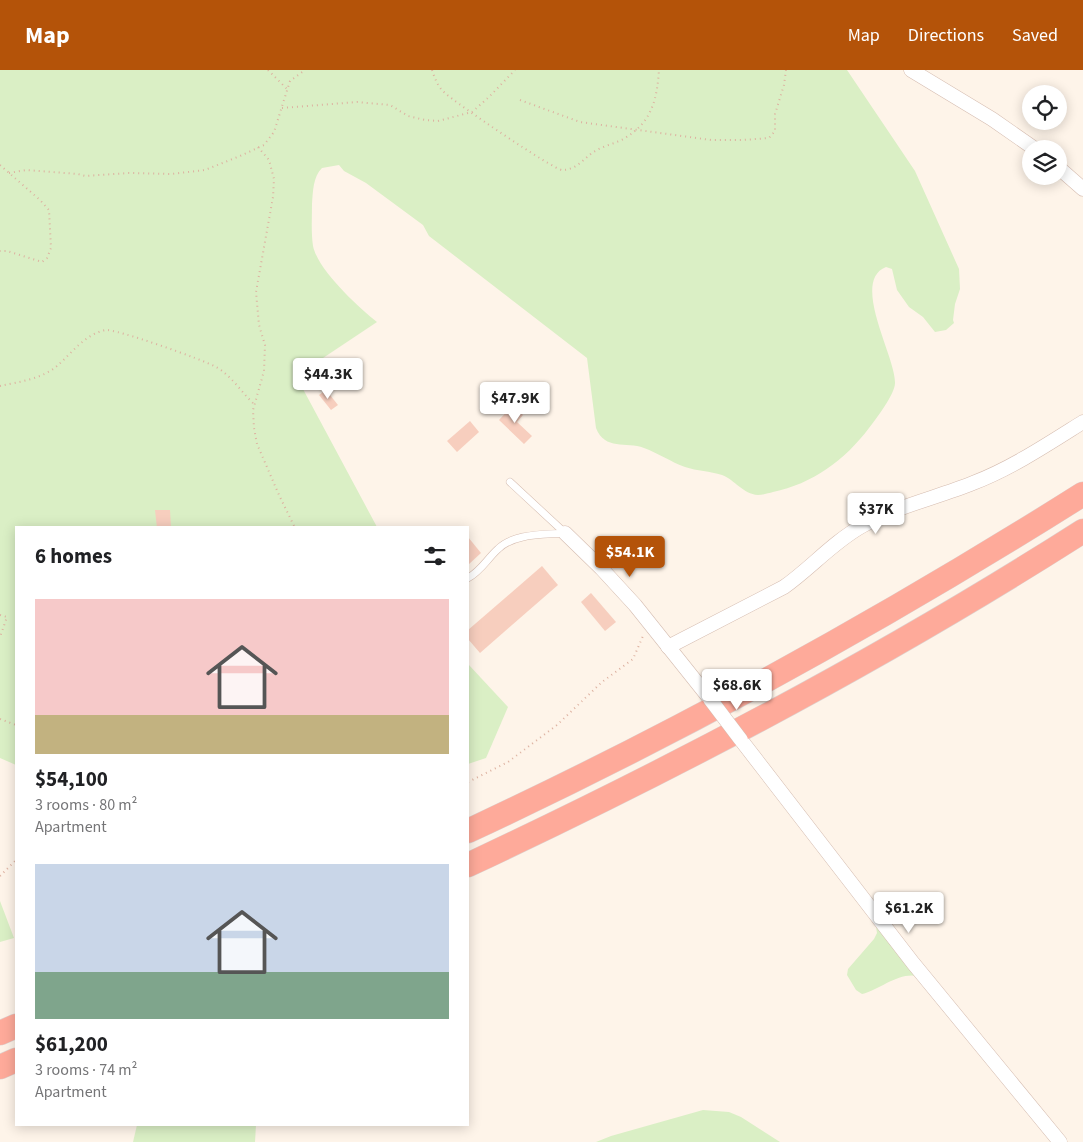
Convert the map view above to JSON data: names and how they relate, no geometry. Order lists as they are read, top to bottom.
{
  "page": {
    "header": "Map",
    "nav": ["Map", "Directions", "Saved"],
    "price": [
      "$44.3K",
      "$47.9K",
      "$37K",
      "$54.1K",
      "$68.6K",
      "$61.2K"
    ],
    "heading": "6 homes",
    "list": [
      {
        "name": "$54,100",
        "note": "3 rooms · 80 m² · Apartment"
      },
      {
        "name": "$61,200",
        "note": "3 rooms · 74 m² · Apartment"
      }
    ]
  }
}
